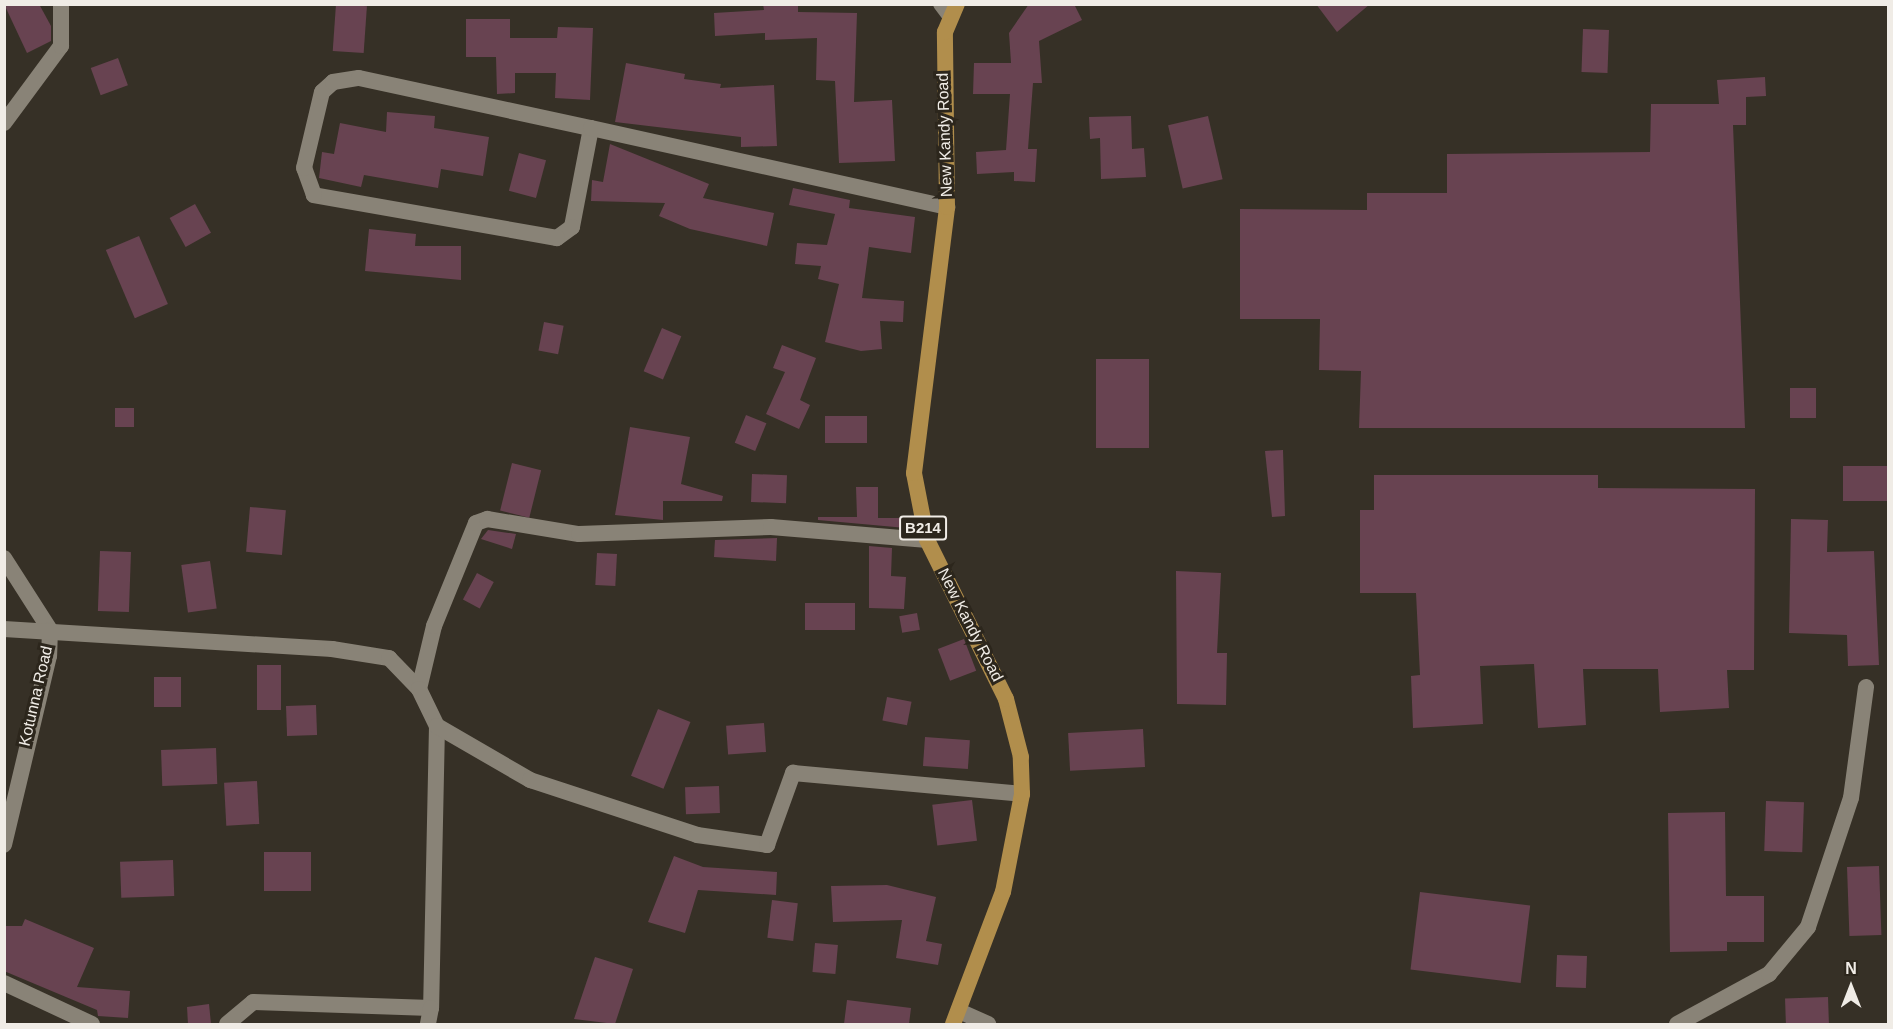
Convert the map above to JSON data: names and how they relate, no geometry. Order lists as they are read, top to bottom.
{
  "streets": {
    "main road": ["New Kandy Road", "B214"],
    "street": ["Kotunna Road"]
  },
  "north": "top"
}
